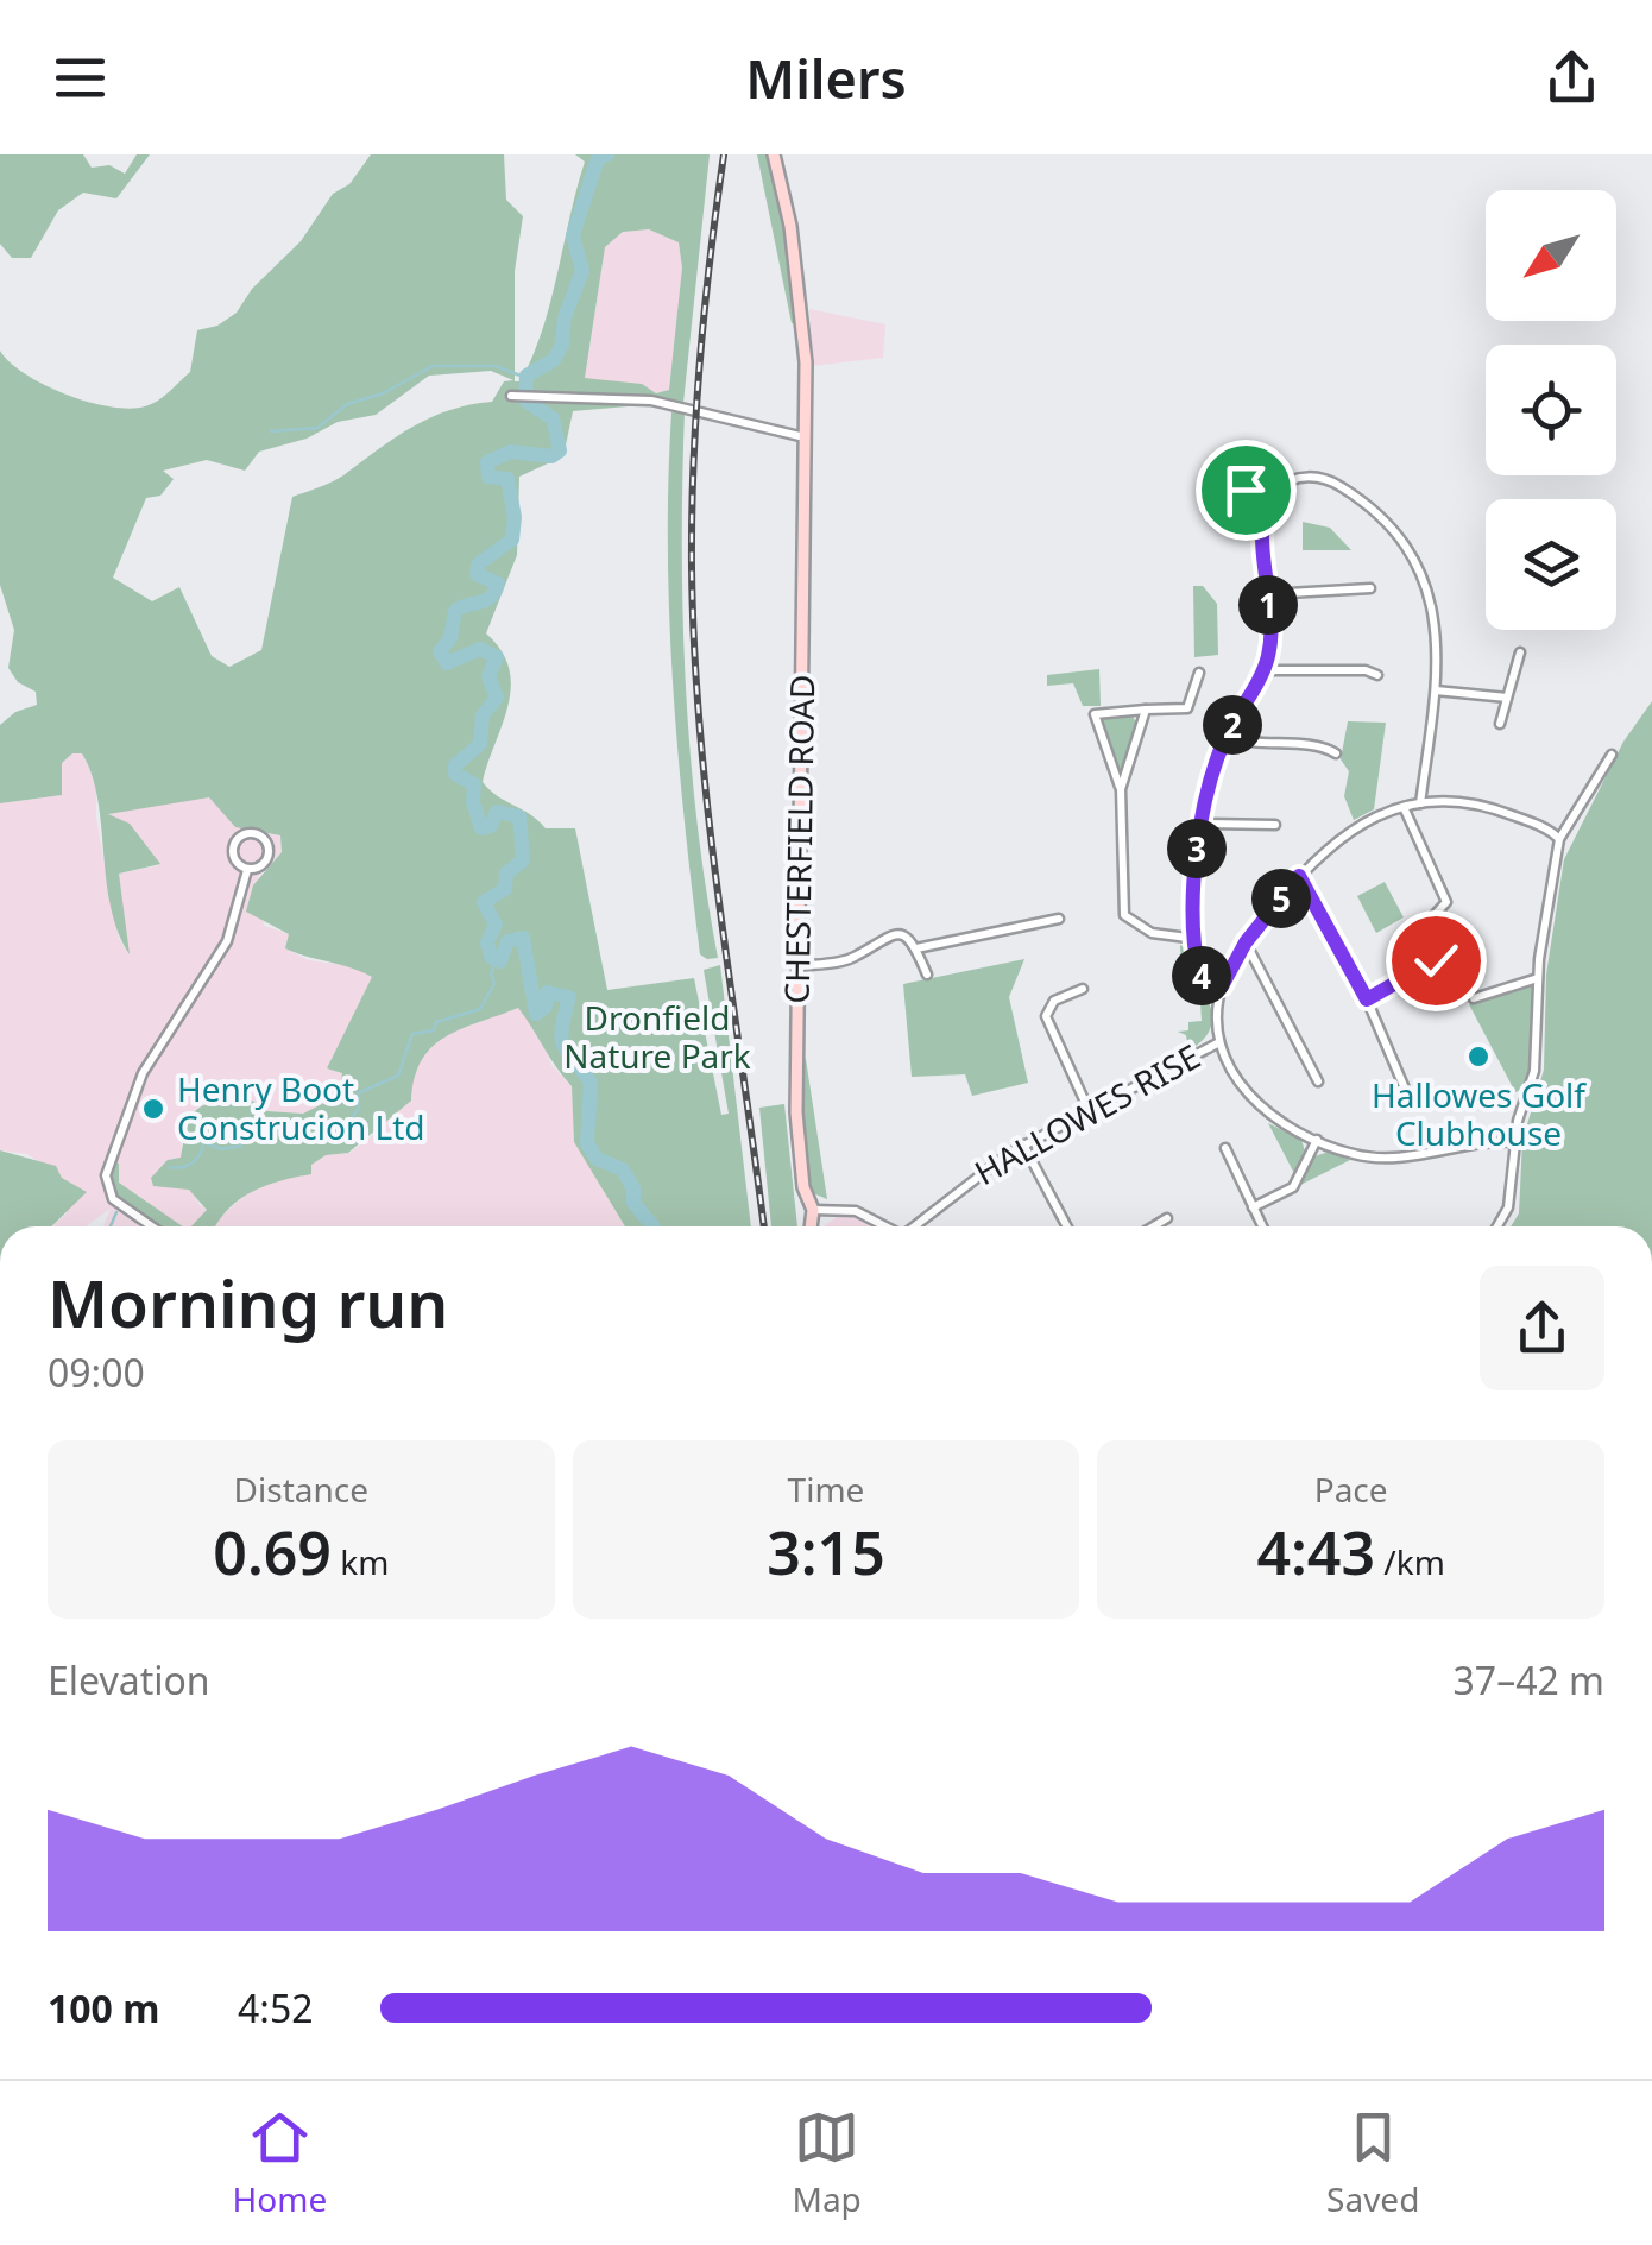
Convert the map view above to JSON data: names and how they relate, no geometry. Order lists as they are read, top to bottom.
{
  "streets": {
    "main road": ["CHESTERFIELD ROAD"],
    "street": ["HALLOWES RISE"]
  },
  "parks": ["Dronfield Nature Park"],
  "places": ["Hallowes Golf Clubhouse", "Henry Boot Construcion Ltd"],
  "north": "bottom left",
  "page": {
    "header": "Milers",
    "pins": [
      "1",
      "2",
      "3",
      "5",
      "4"
    ],
    "heading": ["Morning run", "09:00"],
    "stats": [
      ["Distance", "0.69 km"],
      ["Time", "3:15"],
      ["Pace", "4:43 /km"]
    ],
    "chart": ["Elevation", "37–42 m"],
    "list": [
      {
        "name": "100 m",
        "note": "4:52"
      }
    ],
    "tabs": ["Home", "Map", "Saved"]
  }
}
